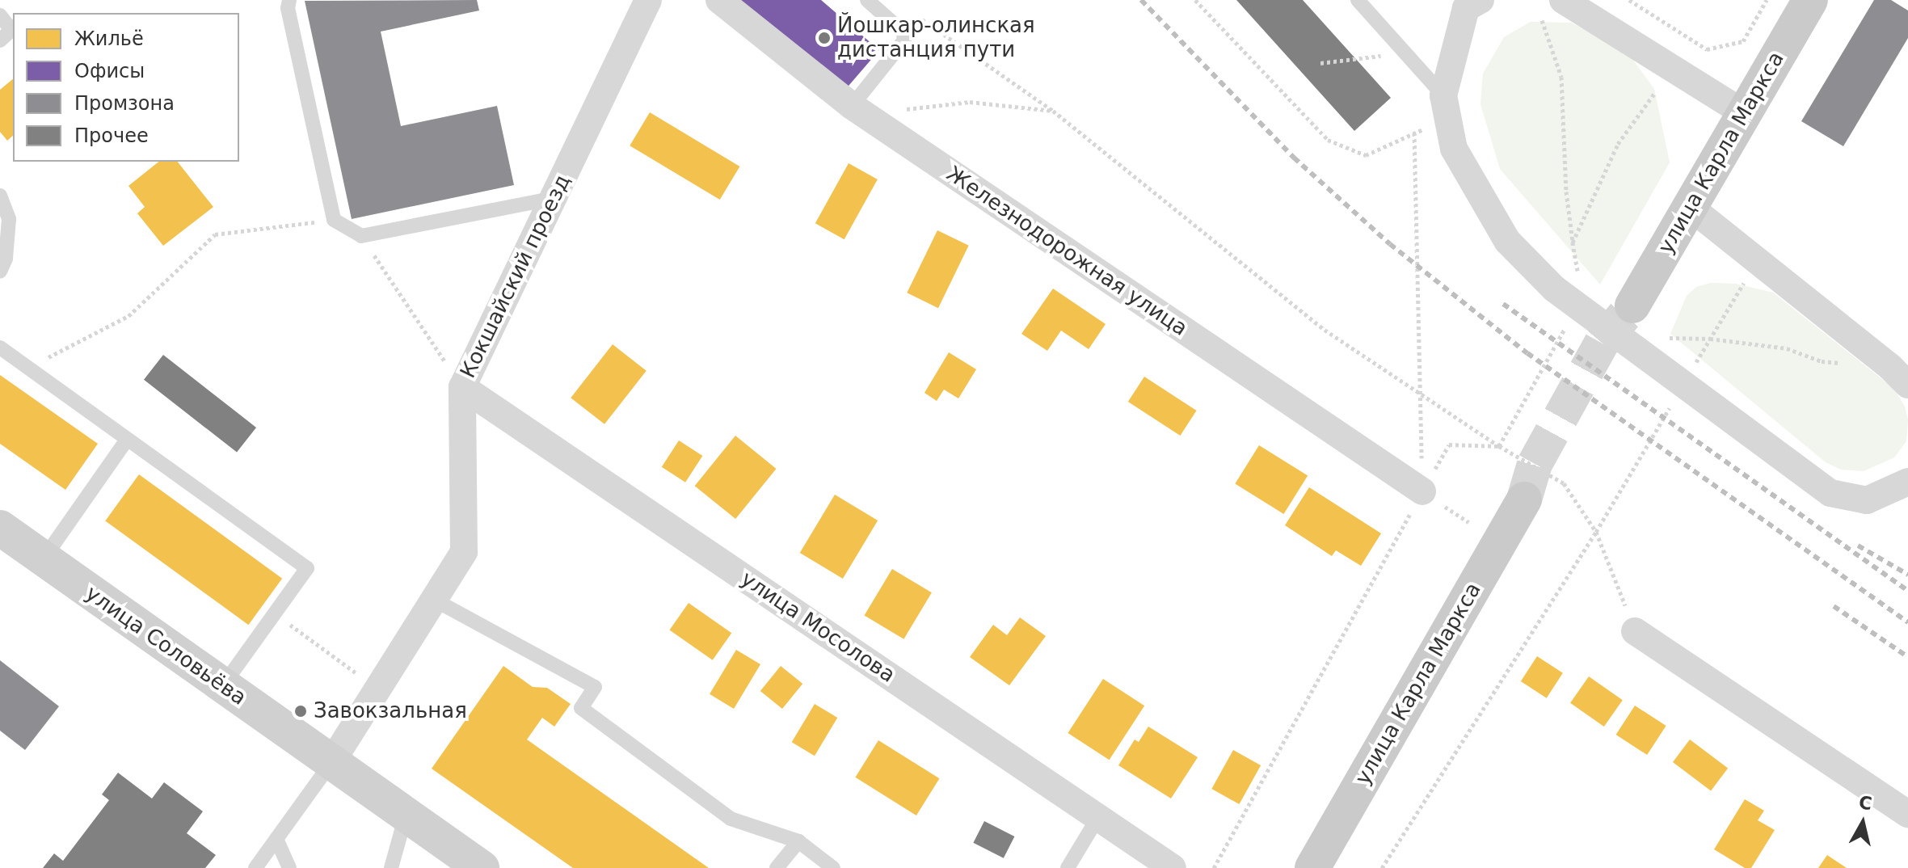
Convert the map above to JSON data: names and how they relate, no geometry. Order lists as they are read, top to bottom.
{
  "streets": {
    "main road": ["улица Карла Маркса"],
    "street": [
      "Железнодорожная улица",
      "Кокшайский проезд",
      "улица Мосолова",
      "улица Соловьёва"
    ]
  },
  "crossings": [
    ["Кокшайский проезд", "улица Мосолова"],
    ["Кокшайский проезд", "улица Соловьёва"]
  ],
  "places": ["Йошкар-олинская дистанция пути", "Завокзальная"],
  "legend": [
    "Жильё",
    "Офисы",
    "Промзона",
    "Прочее"
  ],
  "north": "top"
}
